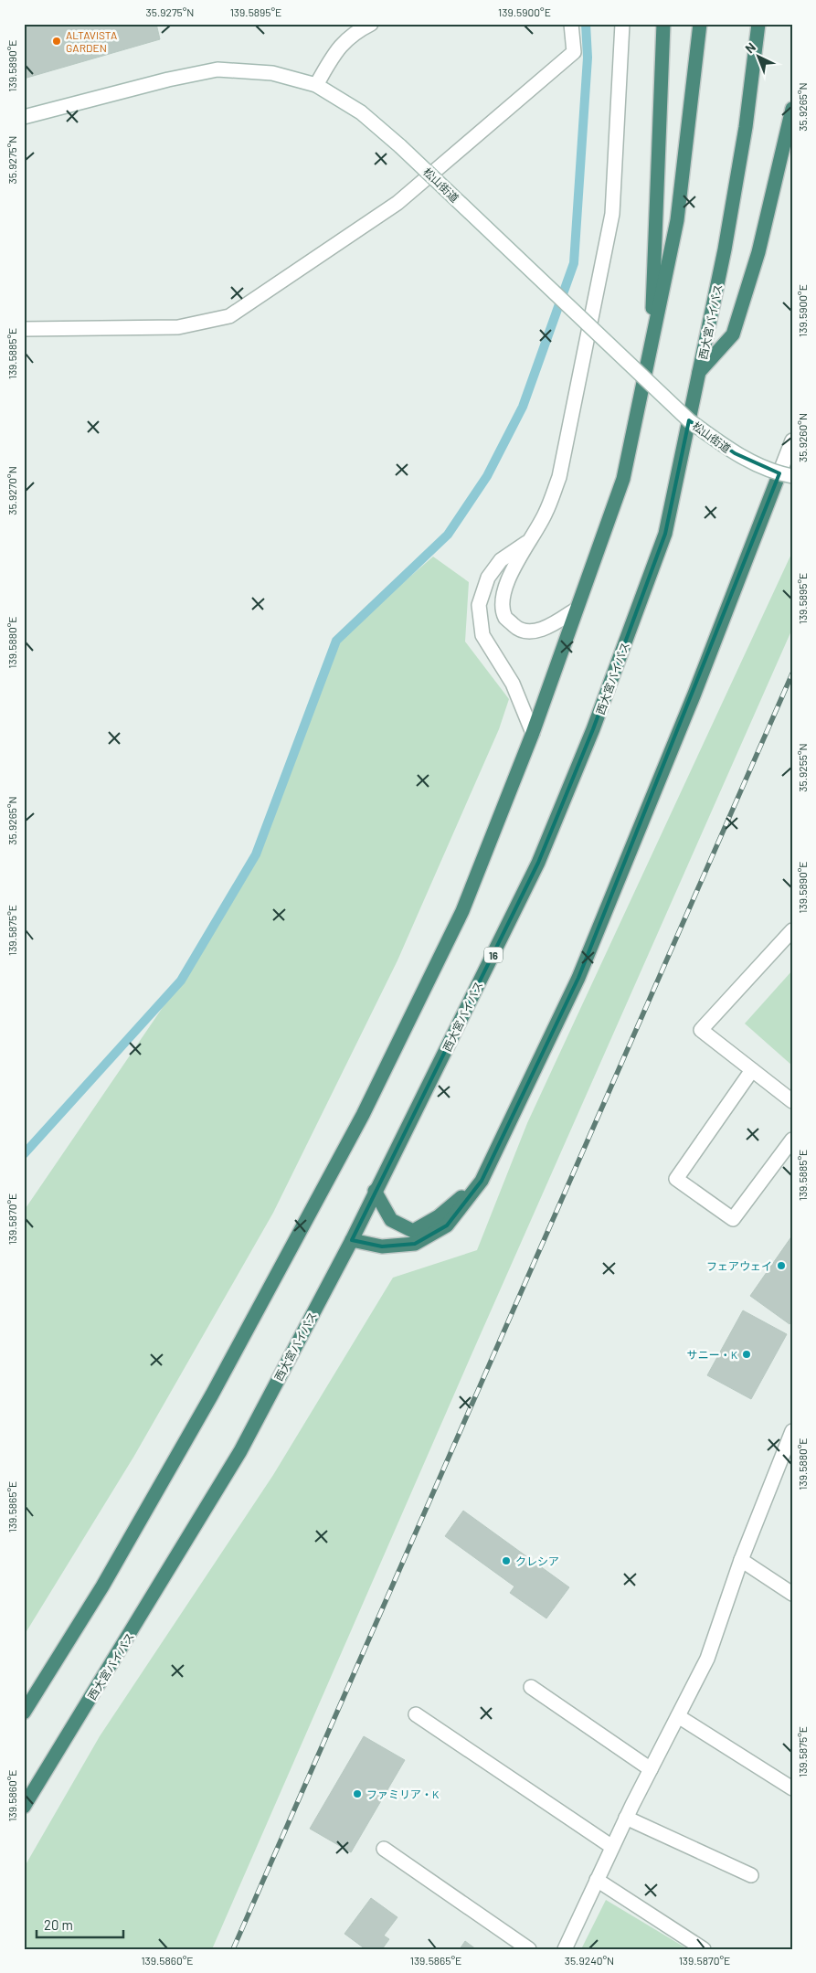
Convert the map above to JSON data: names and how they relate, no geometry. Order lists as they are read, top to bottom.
{
  "streets": {
    "highway": ["西大宮バイパス", "16"],
    "street": ["松山街道"]
  },
  "places": [
    "ALTAVISTA GARDEN",
    "フェアウェイ",
    "サニー・K",
    "クレシア",
    "ファミリア・K"
  ],
  "scale_bar": "20 m",
  "north": "top left",
  "coordinates": [
    "35.9275°N",
    "139.5895°E",
    "139.5900°E",
    "139.5890°E",
    "35.9265°N",
    "139.5885°E",
    "35.9260°N",
    "35.9270°N",
    "139.5880°E",
    "35.9255°N",
    "139.5875°E",
    "139.5870°E",
    "139.5865°E",
    "139.5860°E",
    "35.9240°N"
  ]
}
